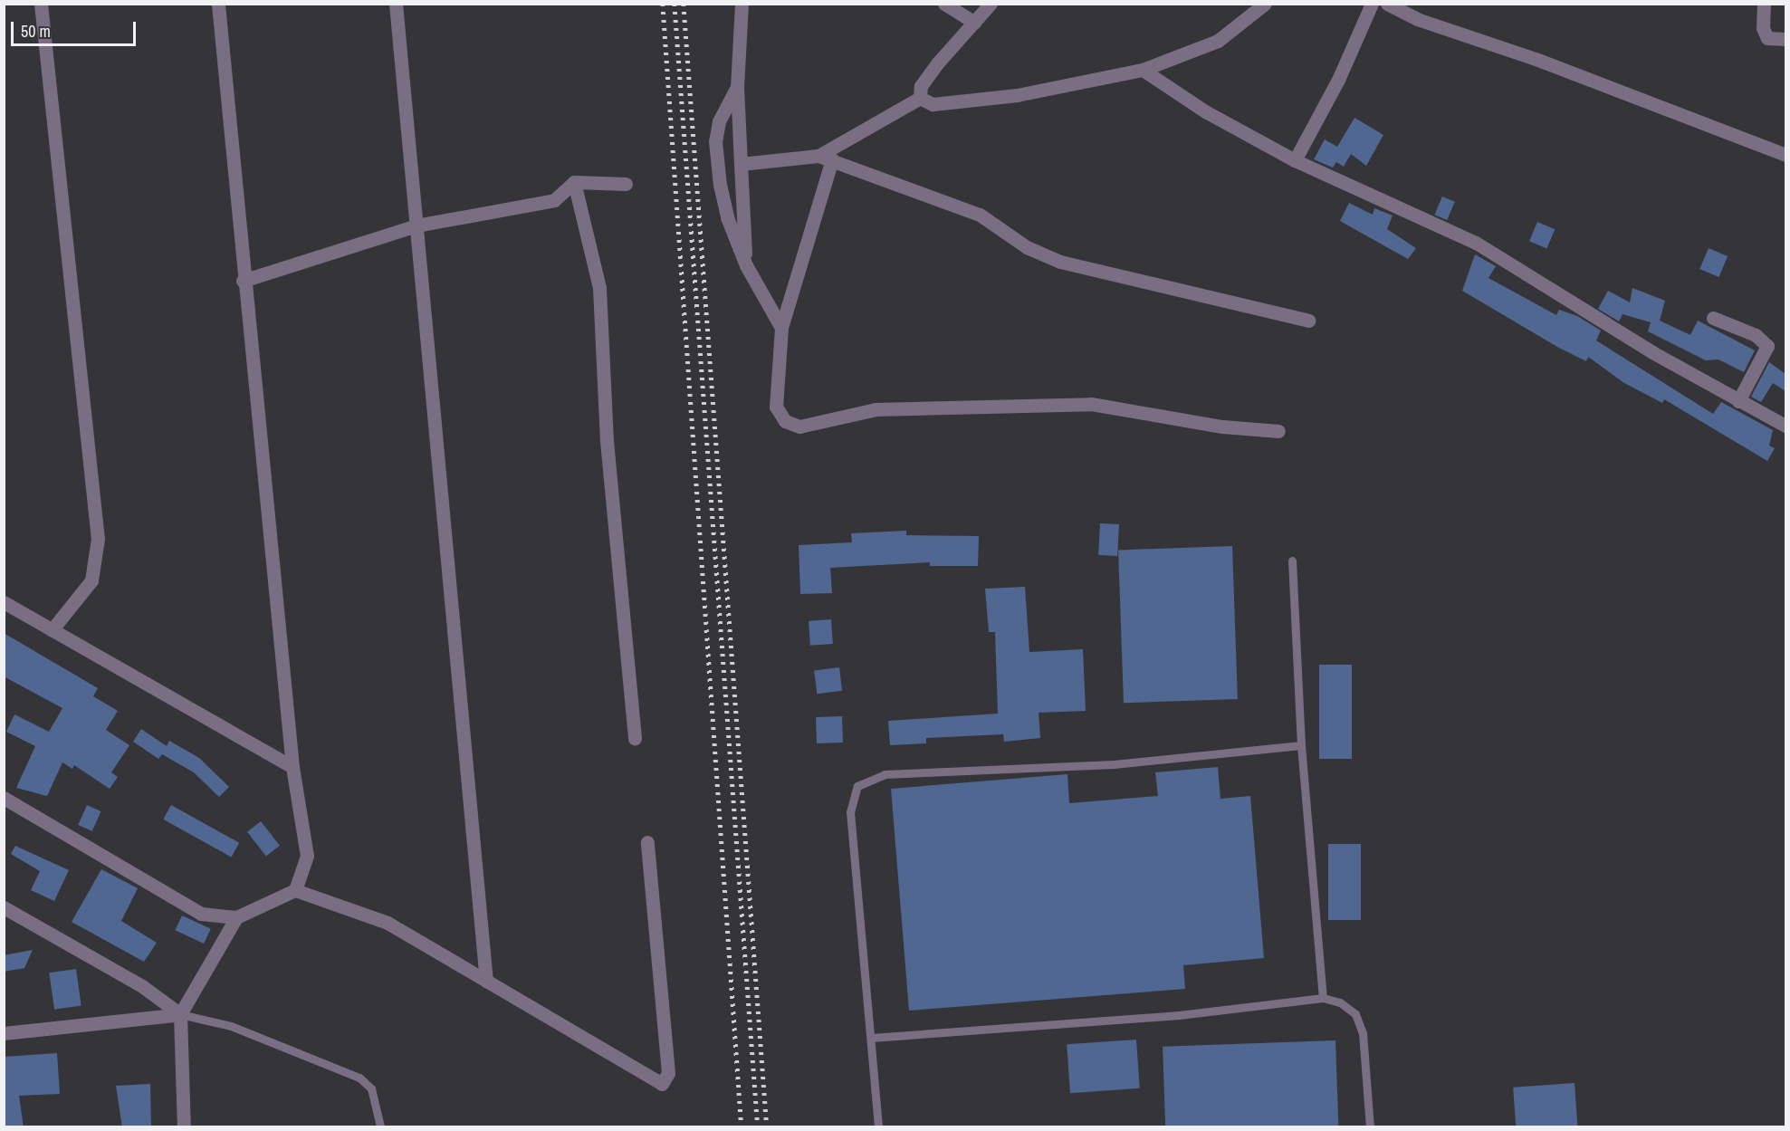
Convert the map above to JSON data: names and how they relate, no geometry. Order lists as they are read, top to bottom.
{
  "scale_bar": "50 m"
}
